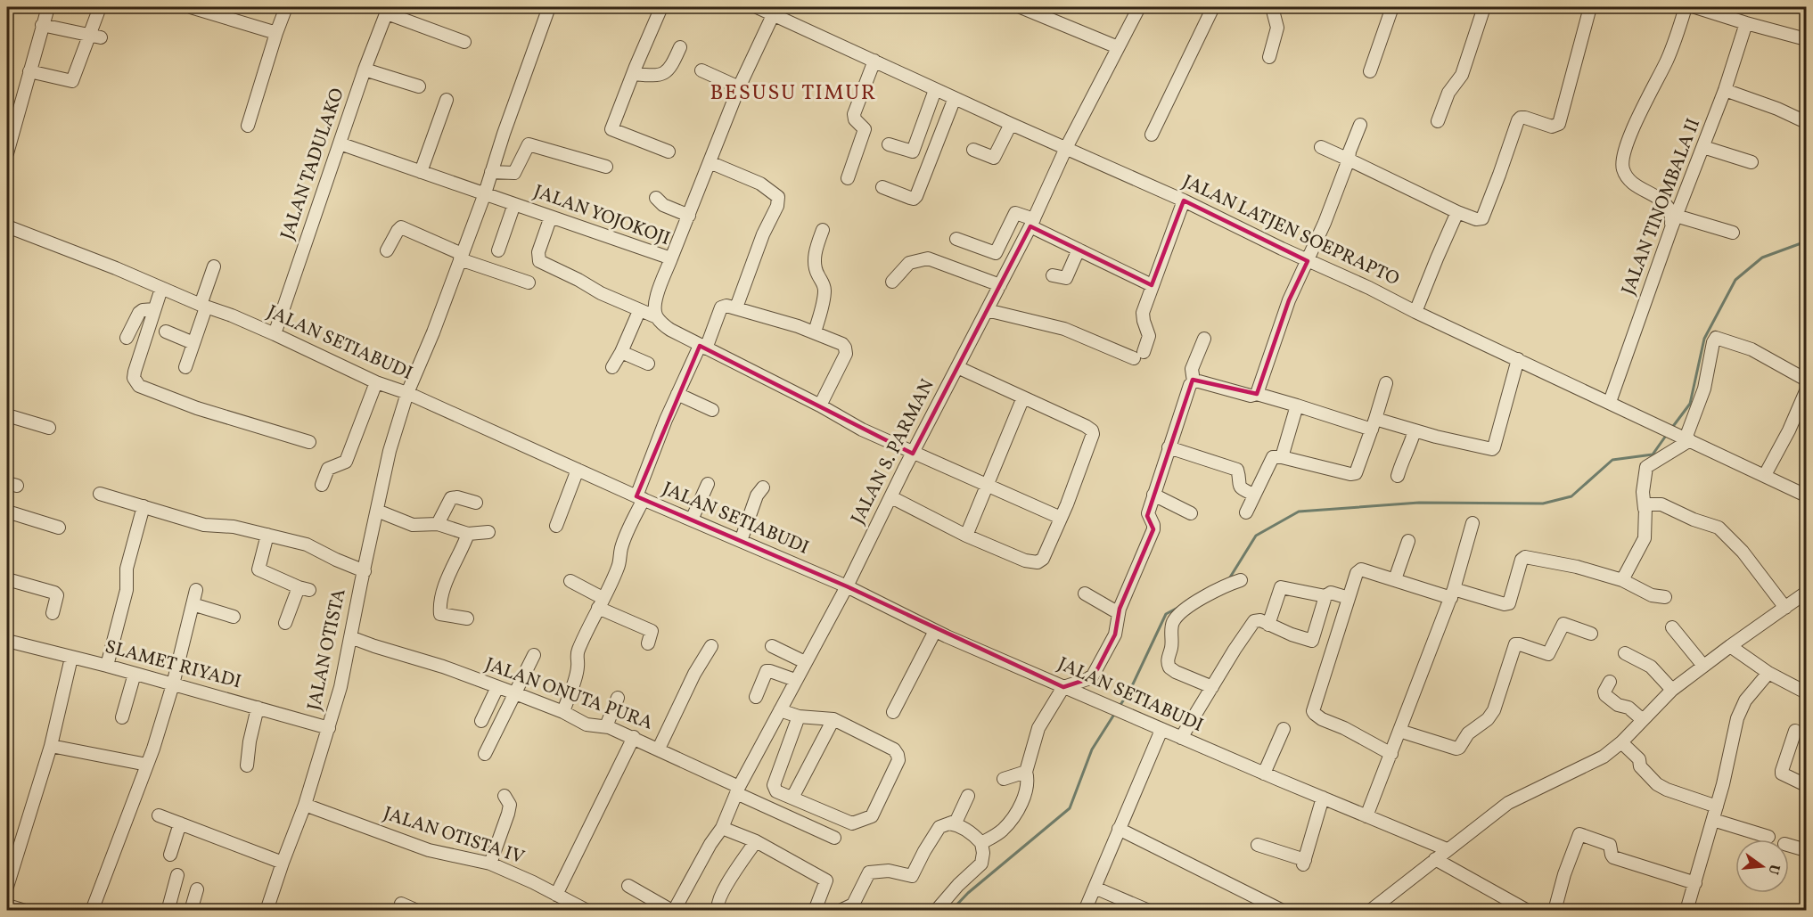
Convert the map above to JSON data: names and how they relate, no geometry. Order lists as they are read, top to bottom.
{
  "streets": {
    "street": [
      "JALAN TADULAKO",
      "JALAN TINOMBALA II",
      "JALAN YOJOKOJI",
      "JALAN LATJEN SOEPRAPTO",
      "JALAN SETIABUDI",
      "JALAN S. PARMAN",
      "JALAN OTISTA",
      "SLAMET RIYADI",
      "JALAN ONUTA PURA",
      "JALAN OTISTA IV"
    ]
  },
  "crossings": [
    ["JALAN TADULAKO", "JALAN YOJOKOJI"],
    ["JALAN TADULAKO", "JALAN SETIABUDI"],
    ["JALAN TINOMBALA II", "JALAN LATJEN SOEPRAPTO"],
    ["JALAN YOJOKOJI", "JALAN OTISTA"],
    ["JALAN LATJEN SOEPRAPTO", "JALAN S. PARMAN"],
    ["JALAN SETIABUDI", "JALAN S. PARMAN"],
    ["JALAN SETIABUDI", "JALAN OTISTA"],
    ["JALAN S. PARMAN", "JALAN ONUTA PURA"],
    ["JALAN OTISTA", "SLAMET RIYADI"],
    ["JALAN OTISTA", "JALAN ONUTA PURA"],
    ["JALAN OTISTA", "JALAN OTISTA IV"]
  ],
  "districts": ["BESUSU TIMUR"],
  "north": "right"
}
